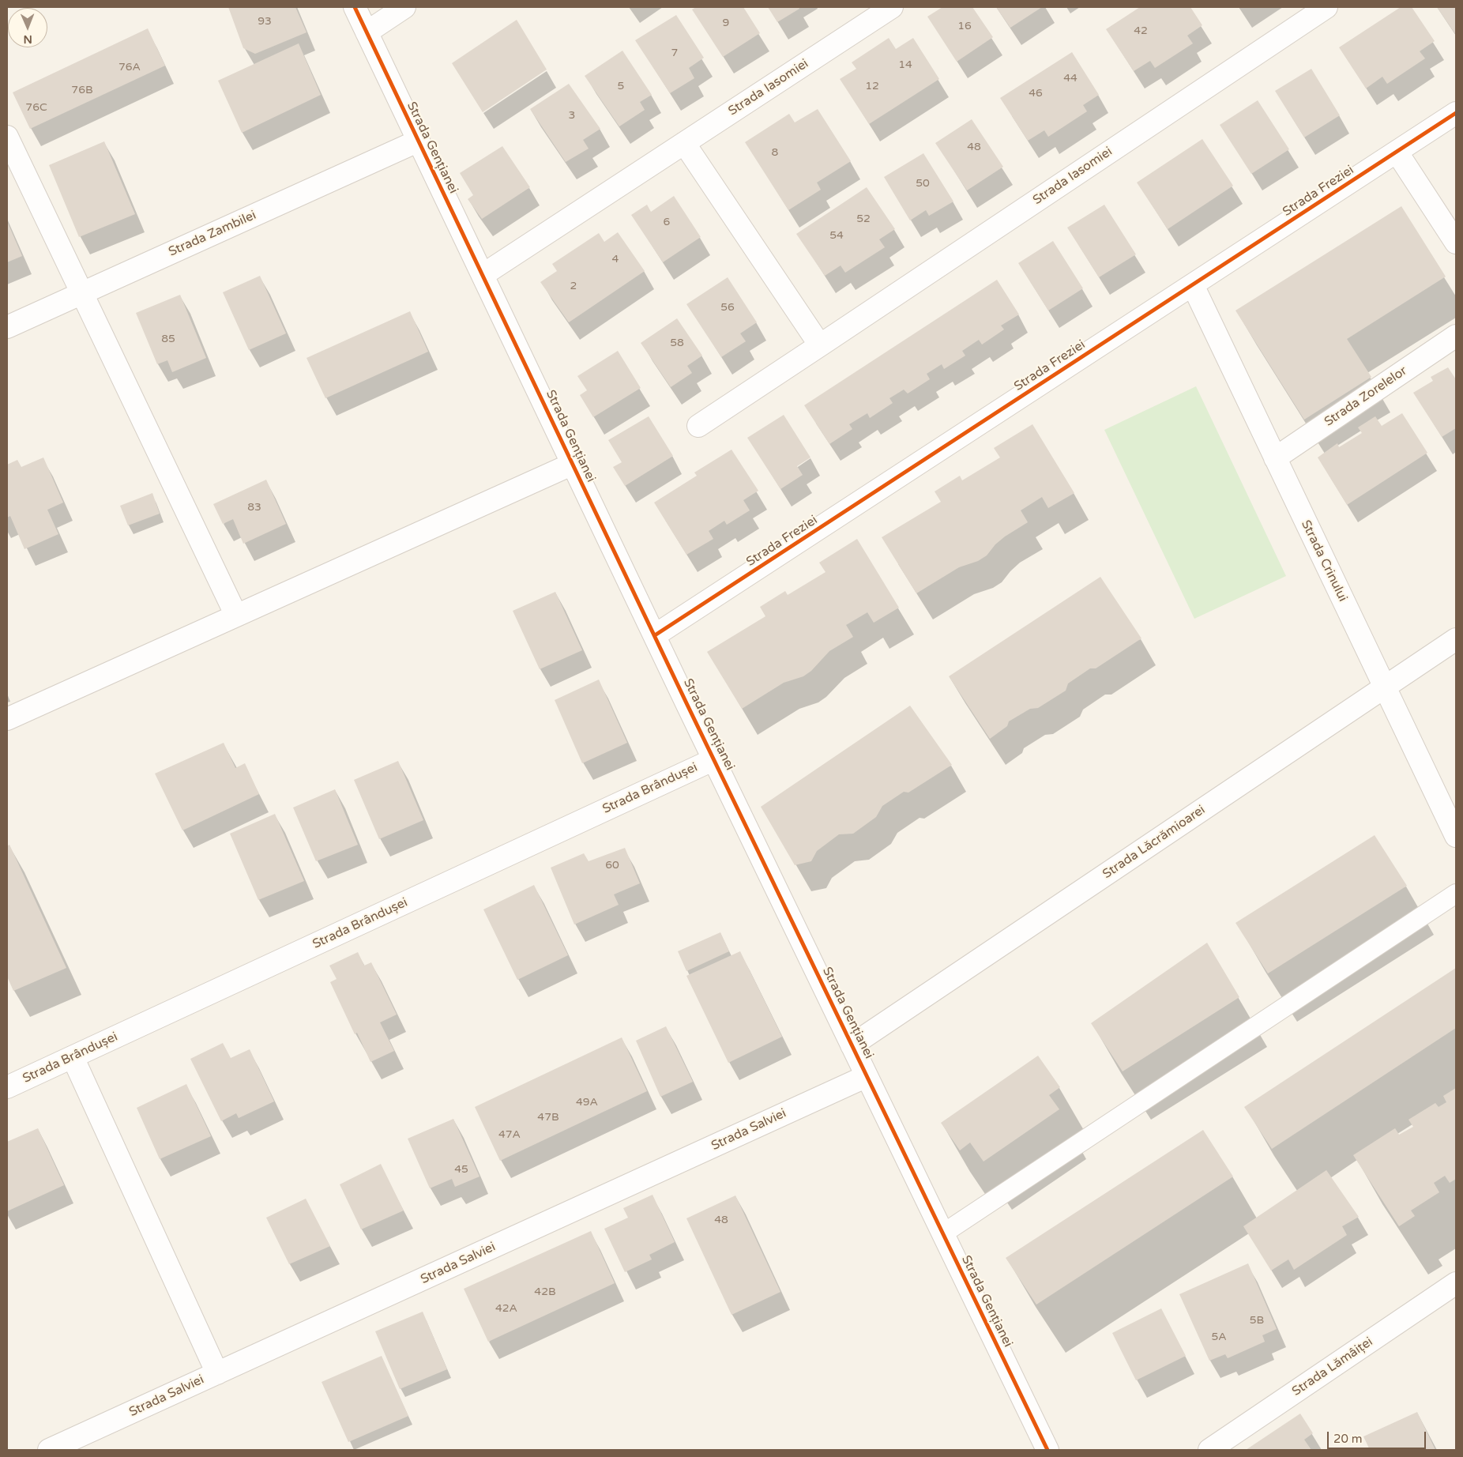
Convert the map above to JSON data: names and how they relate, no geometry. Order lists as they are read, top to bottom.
{
  "streets": {
    "street": [
      "Strada Iasomiei",
      "Strada Gențianei",
      "Strada Freziei",
      "Strada Zambilei",
      "Strada Zorelelor",
      "Strada Crinului",
      "Strada Brândușei",
      "Strada Lăcrămioarei",
      "Strada Salviei",
      "Strada Lămâiței"
    ]
  },
  "crossings": [
    ["Strada Iasomiei", "Strada Gențianei"],
    ["Strada Gențianei", "Strada Freziei"],
    ["Strada Gențianei", "Strada Zambilei"],
    ["Strada Gențianei", "Strada Brândușei"],
    ["Strada Gențianei", "Strada Lăcrămioarei"],
    ["Strada Gențianei", "Strada Salviei"],
    ["Strada Freziei", "Strada Crinului"],
    ["Strada Zorelelor", "Strada Crinului"],
    ["Strada Crinului", "Strada Lăcrămioarei"]
  ],
  "house_numbers": [
    "93",
    "9",
    "16",
    "42",
    "7",
    "14",
    "76A",
    "44",
    "5",
    "12",
    "76B",
    "46",
    "76C",
    "3",
    "48",
    "8",
    "50",
    "52",
    "6",
    "54",
    "4",
    "2",
    "56",
    "85",
    "58",
    "83",
    "60",
    "49A",
    "47B",
    "47A",
    "45",
    "48",
    "42B",
    "42A",
    "5B",
    "5A"
  ],
  "scale_bar": "20 m",
  "north": "bottom"
}
